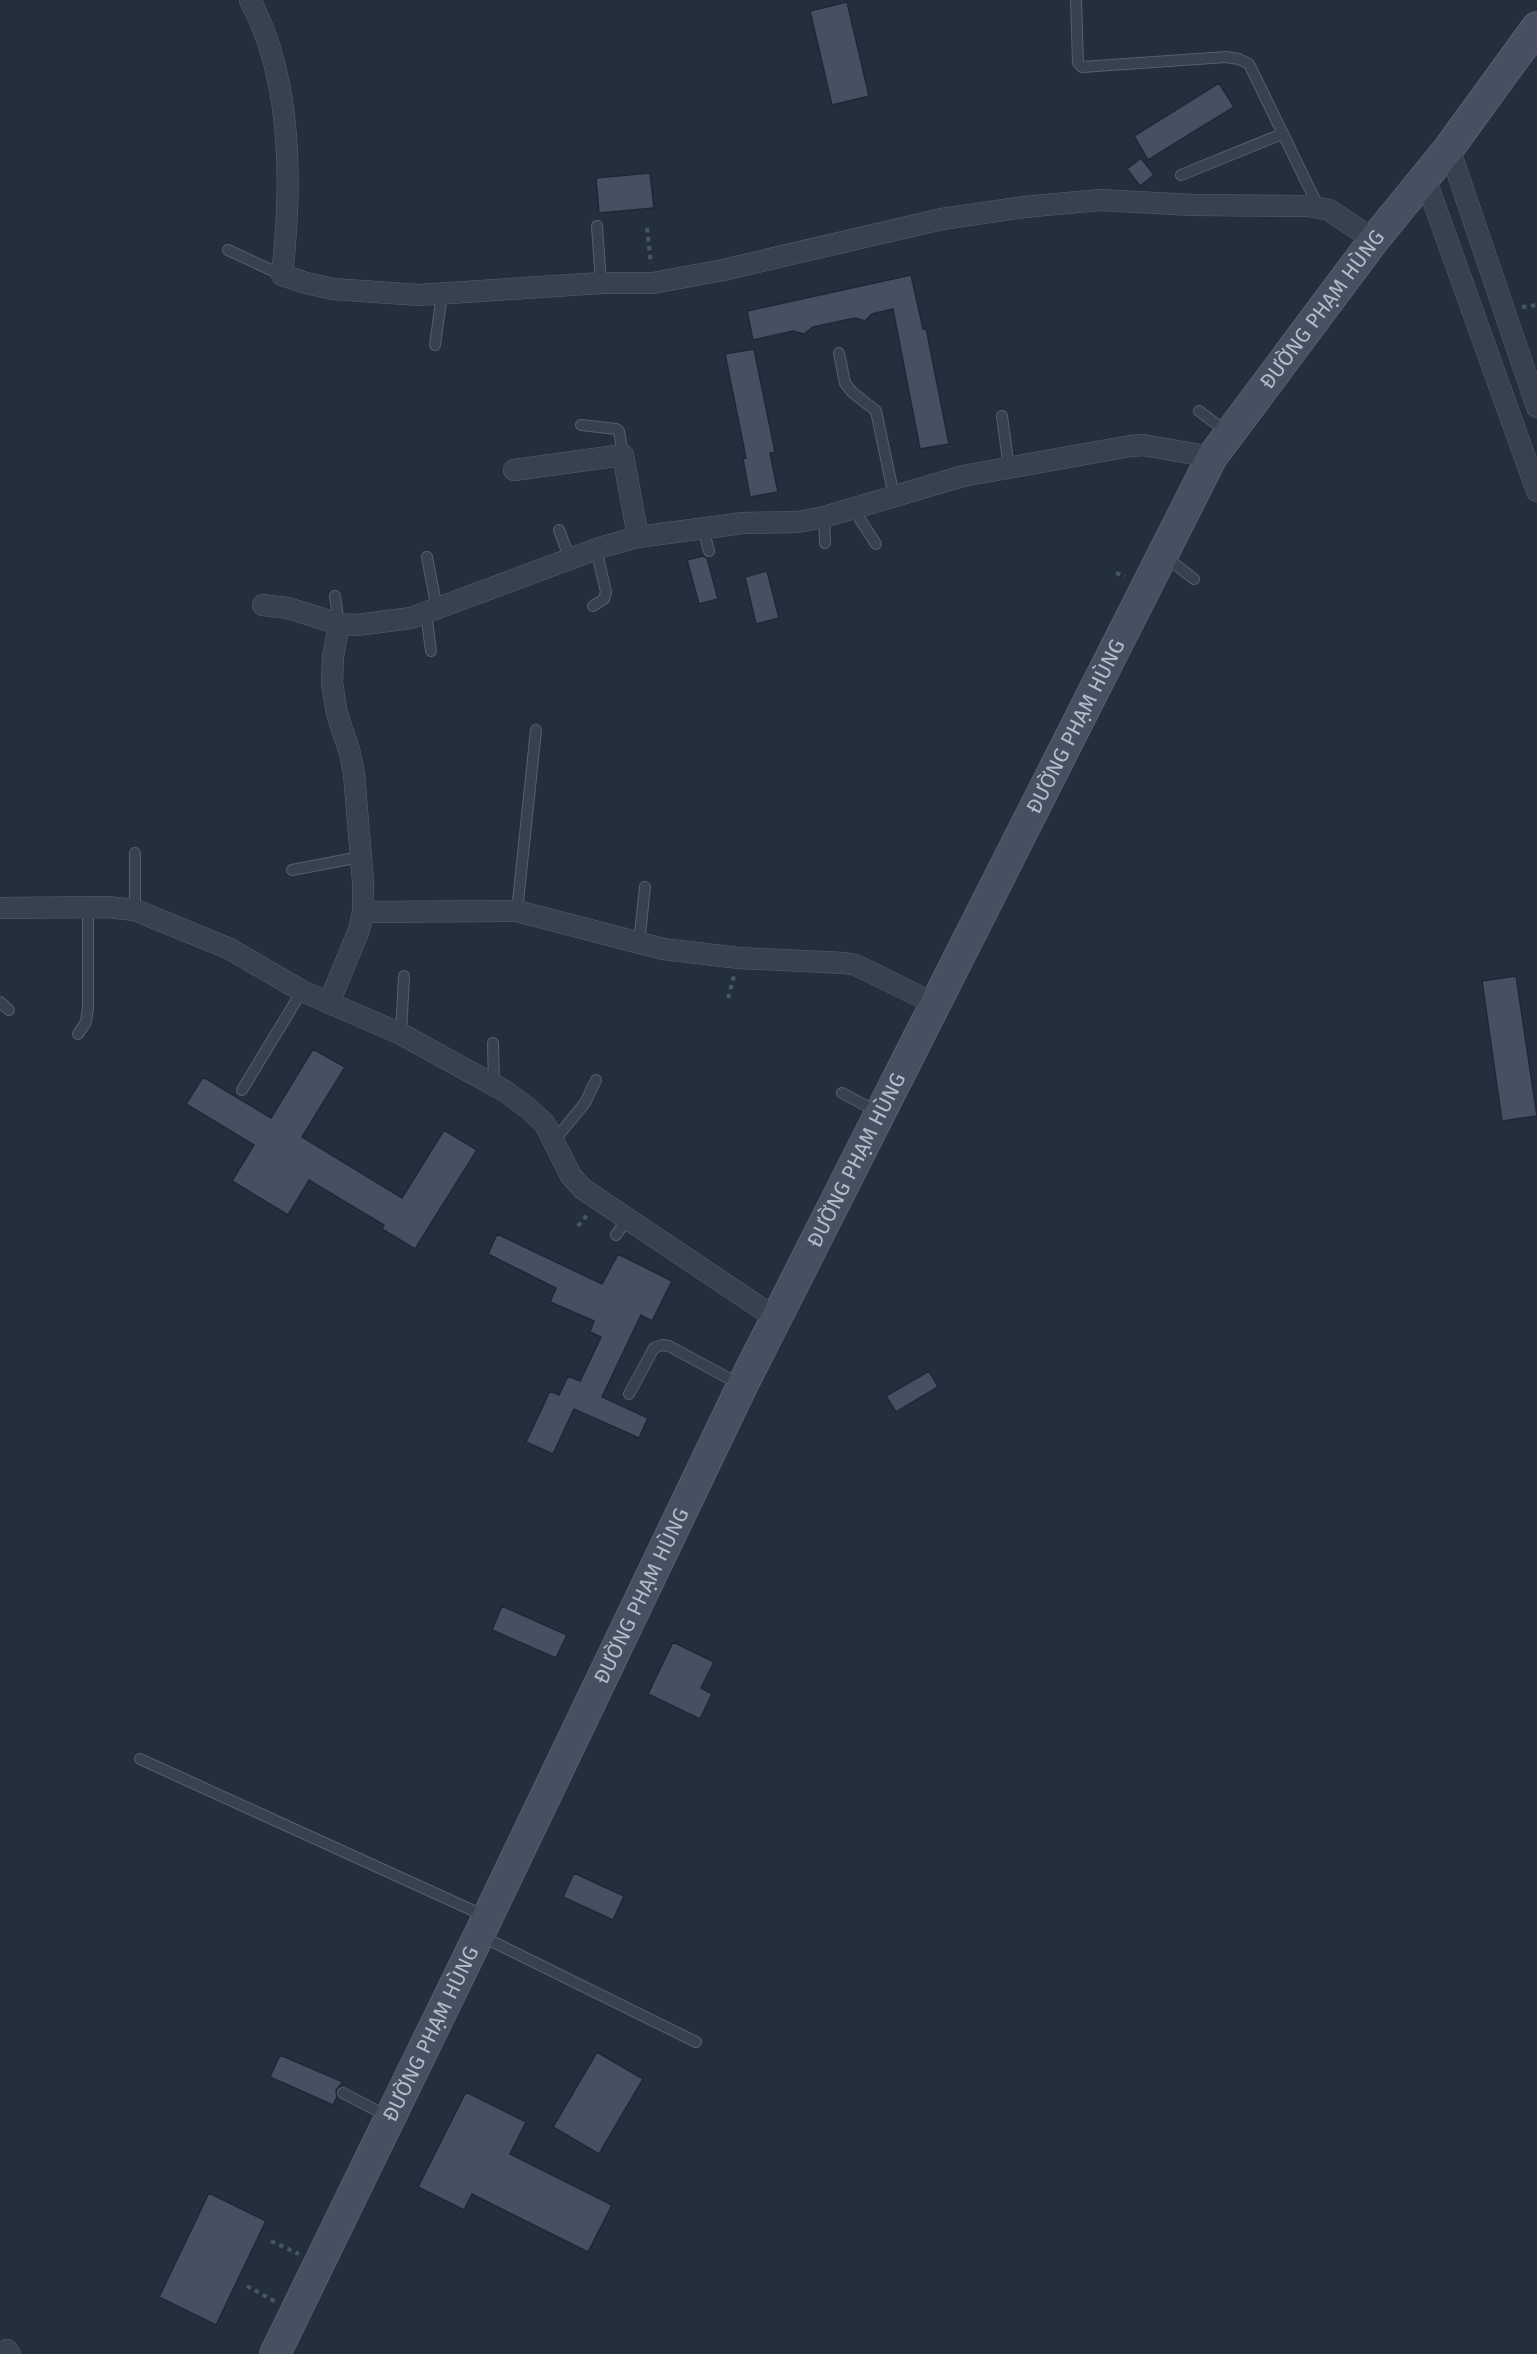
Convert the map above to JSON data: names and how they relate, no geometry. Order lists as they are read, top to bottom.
{
  "streets": {
    "main road": ["ĐƯỜNG PHẠM HÙNG"]
  }
}
